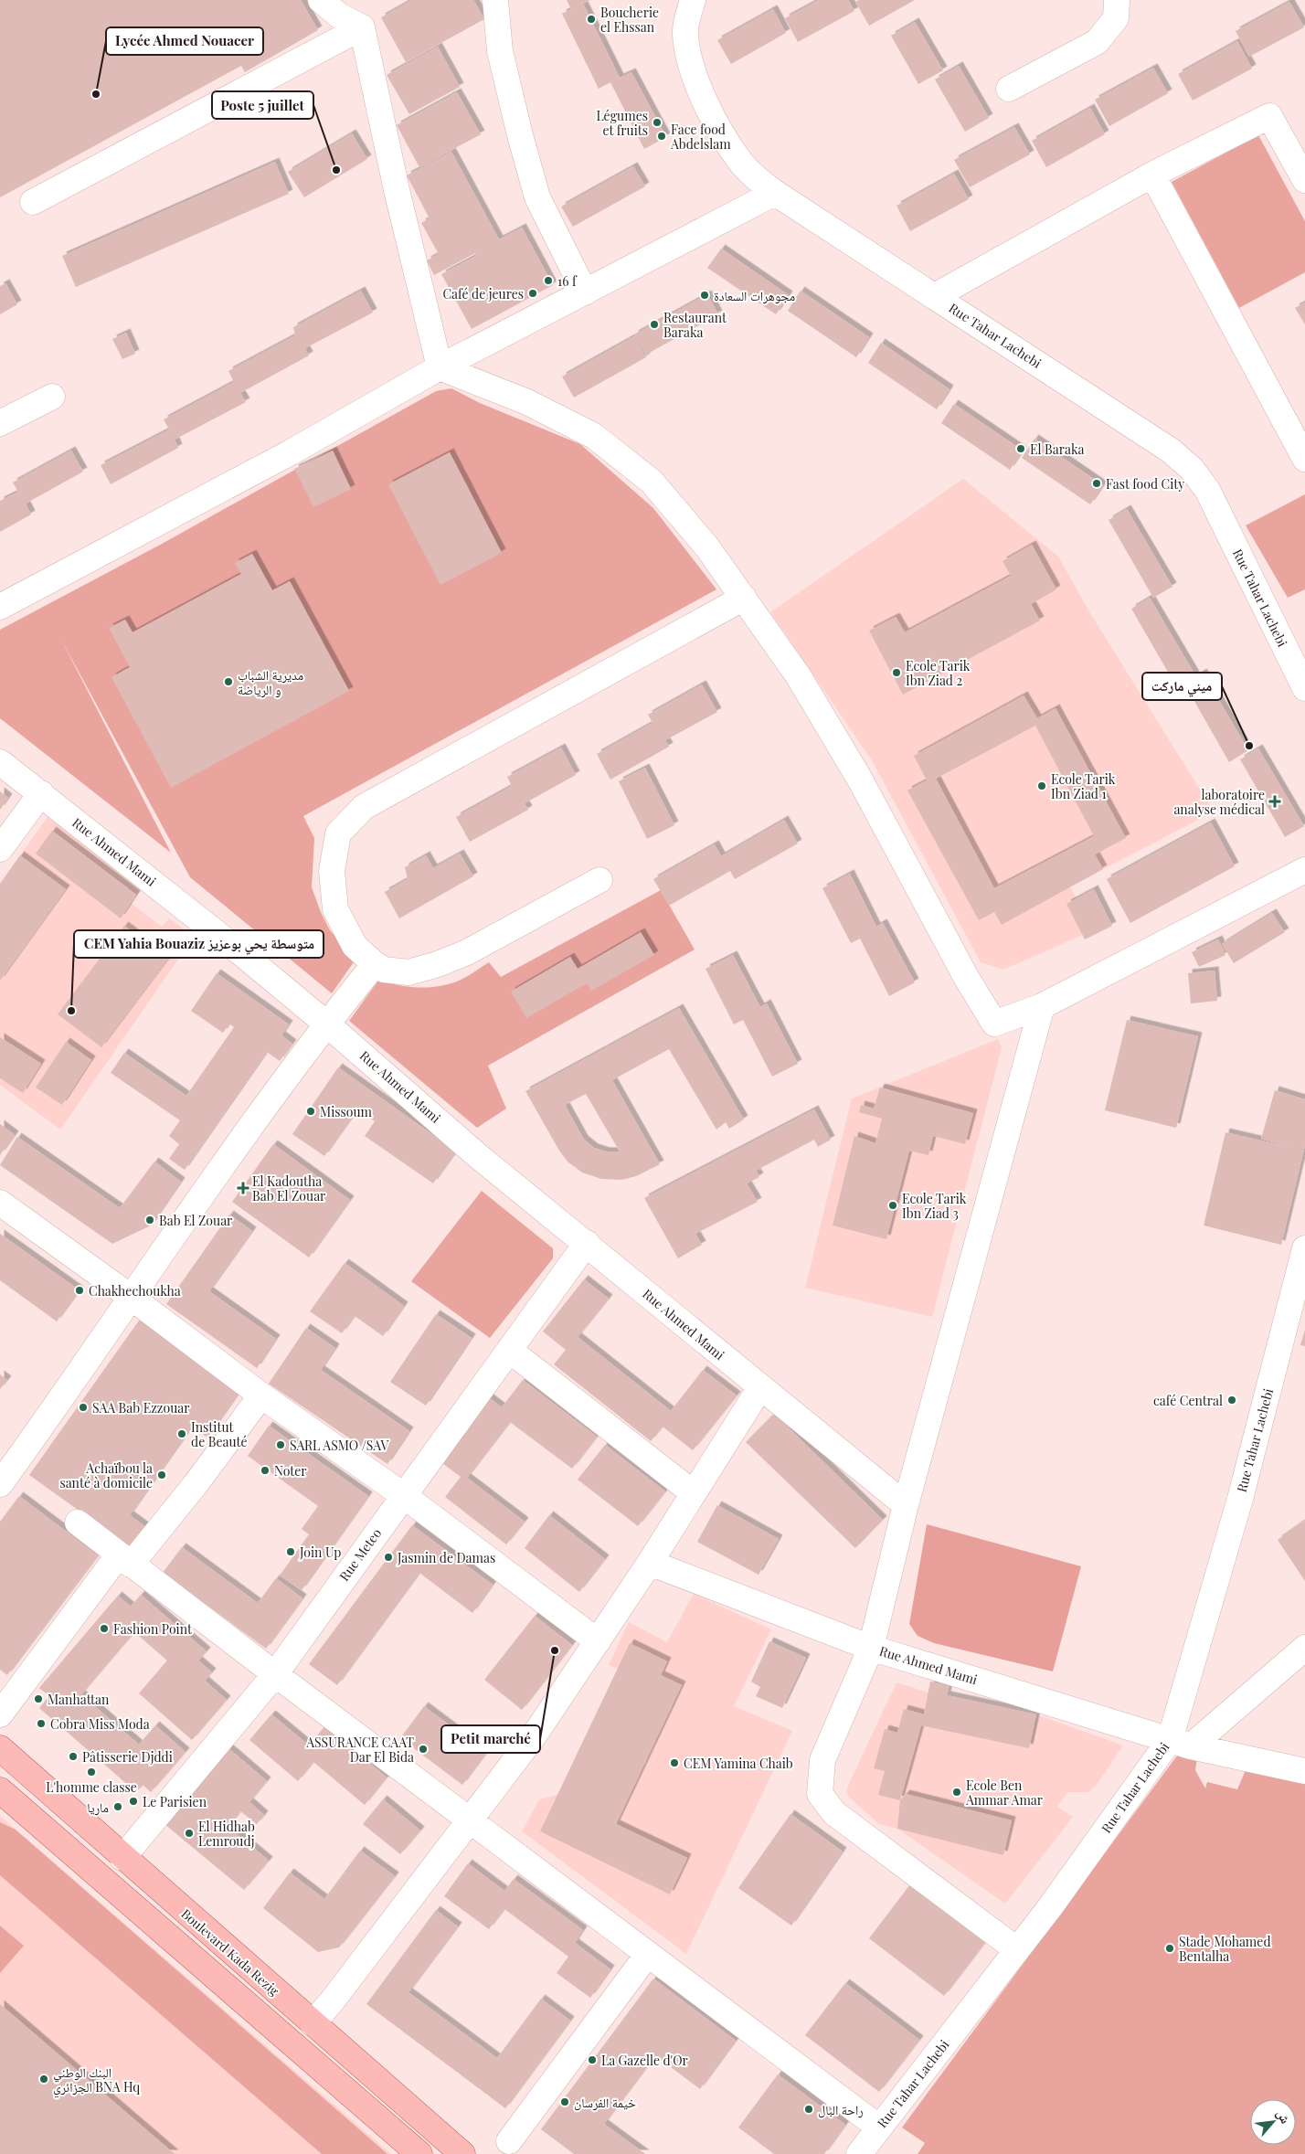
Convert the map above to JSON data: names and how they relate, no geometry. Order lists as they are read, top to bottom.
{
  "streets": {
    "main road": ["Boulevard Kada Rezig"],
    "street": ["Rue Tahar Lachebi", "Rue Ahmed Mami", "Rue Meteo"]
  },
  "crossings": [
    ["Rue Tahar Lachebi", "Rue Ahmed Mami"],
    ["Rue Ahmed Mami", "Rue Meteo"],
    ["Rue Meteo", "Boulevard Kada Rezig"]
  ],
  "places": {
    "other": [
      "Boucherie el Ehssan",
      "Lycée Ahmed Nouacer",
      "Légumes et fruits",
      "Face food Abdelslam",
      "Poste 5 juillet",
      "16 f",
      "Café de jeures",
      "مجوهرات السعادة",
      "Restaurant Baraka",
      "El Baraka",
      "Fast food City",
      "Ecole Tarik Ibn Ziad 2",
      "مديرية الشباب و الرياضة",
      "ميني ماركت",
      "Ecole Tarik Ibn Ziad 1",
      "CEM Yahia Bouaziz متوسطة يحي بوعزيز",
      "Missoum",
      "Ecole Tarik Ibn Ziad 3",
      "Bab El Zouar",
      "Chakhechoukha",
      "café Central",
      "SAA Bab Ezzouar",
      "Institut de Beauté",
      "SARL ASMO /SAV",
      "Noter",
      "Achaïbou la santé à domicile",
      "Join Up",
      "Jasmin de Damas",
      "Fashion Point",
      "Petit marché",
      "Manhattan",
      "Cobra Miss Moda",
      "ASSURANCE CAAT Dar El Bida",
      "Pâtisserie Djddi",
      "CEM Yamina Chaib",
      "L'homme classe",
      "Ecole Ben Ammar Amar",
      "Le Parisien",
      "ماريا",
      "El Hidhab Lemroudj",
      "Stade Mohamed Bentalha",
      "La Gazelle d'Or",
      "البنك الوطني الجزائري BNA Hq",
      "خيمة الفرسان",
      "راحة البال"
    ],
    "health": ["laboratoire analyse médical", "El Kadoutha Bab El Zouar"]
  },
  "north": "top right"
}
